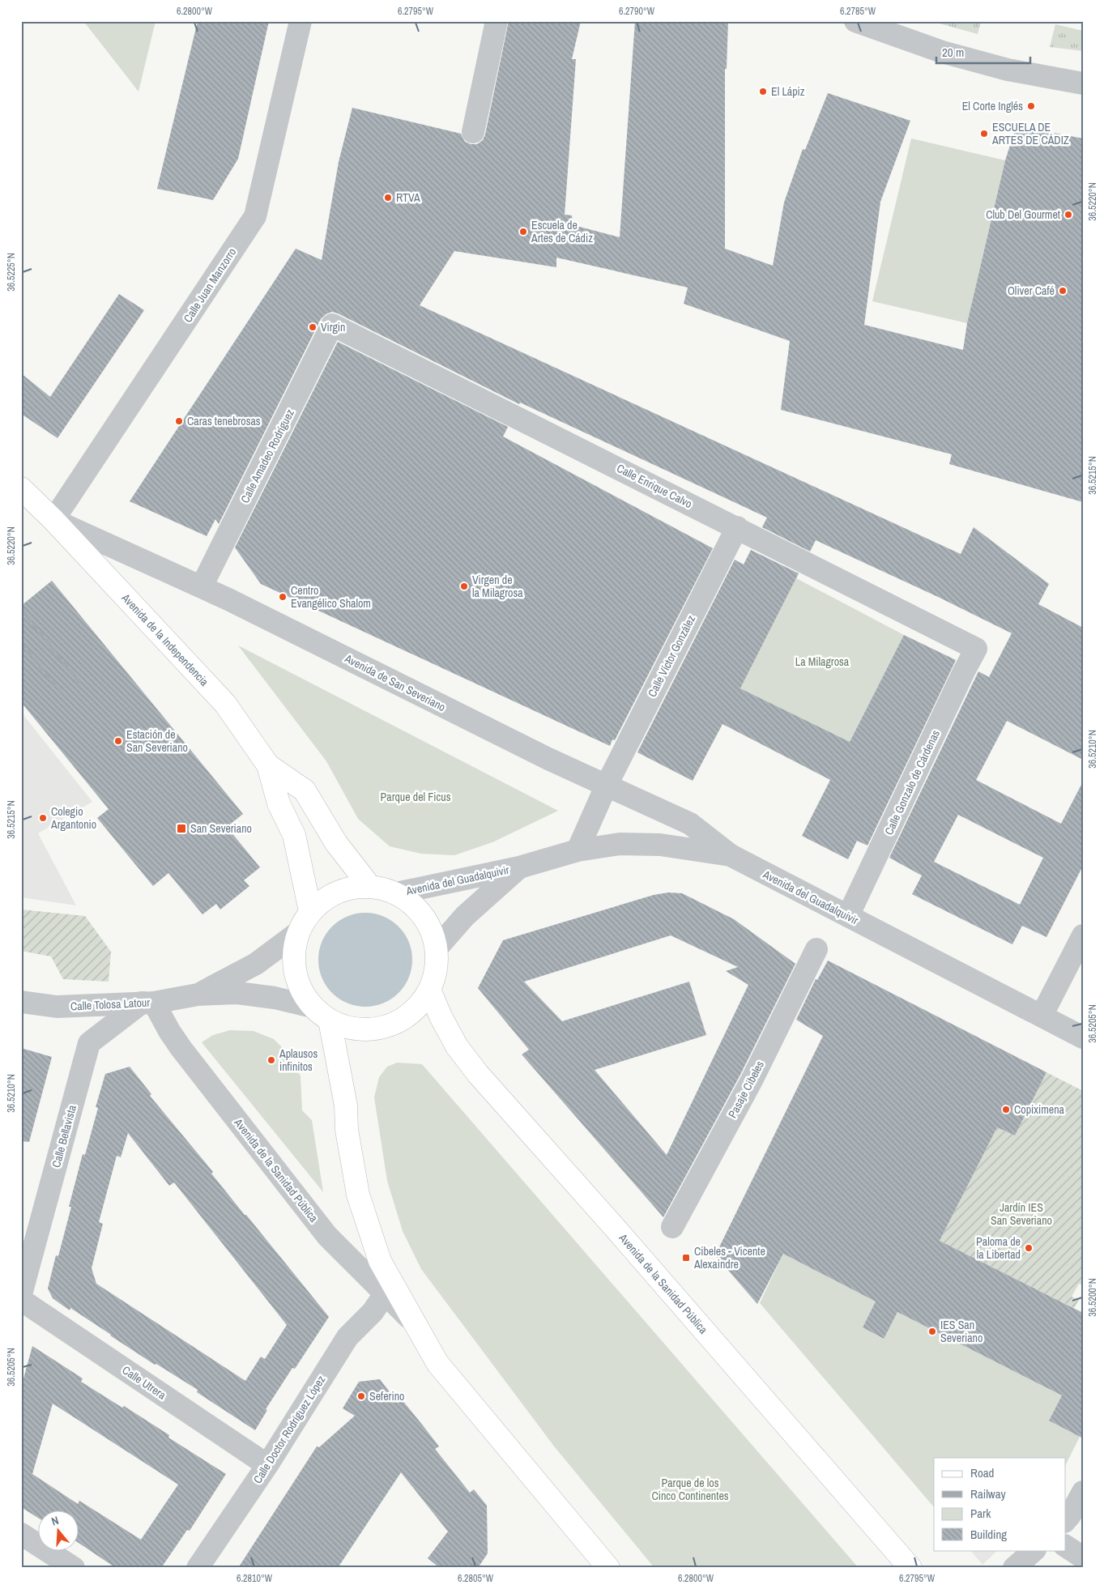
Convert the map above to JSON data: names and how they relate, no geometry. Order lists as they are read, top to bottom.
{
  "streets": {
    "main road": ["Avenida de la Independencia", "Avenida de la Sanidad Pública"],
    "street": [
      "Calle Juan Manzorro",
      "Calle Amadeo Rodríguez",
      "Calle Enrique Calvo",
      "Calle Víctor González",
      "Avenida de San Severiano",
      "Calle Gonzalo de Cárdenas",
      "Avenida del Guadalquivir",
      "Calle Tolosa Latour",
      "Pasaje Cibeles",
      "Calle Bellavista",
      "Calle Utrera",
      "Calle Doctor Rodríguez López"
    ]
  },
  "crossings": [
    ["Calle Juan Manzorro", "Avenida de la Independencia"],
    ["Calle Juan Manzorro", "Avenida de San Severiano"],
    ["Calle Amadeo Rodríguez", "Calle Enrique Calvo"],
    ["Calle Amadeo Rodríguez", "Avenida de San Severiano"],
    ["Calle Enrique Calvo", "Calle Víctor González"],
    ["Calle Enrique Calvo", "Calle Gonzalo de Cárdenas"],
    ["Avenida de la Independencia", "Avenida de San Severiano"],
    ["Avenida de la Independencia", "Avenida del Guadalquivir"],
    ["Avenida de la Independencia", "Calle Tolosa Latour"],
    ["Avenida de la Independencia", "Avenida de la Sanidad Pública"],
    ["Calle Víctor González", "Avenida de San Severiano"],
    ["Calle Víctor González", "Avenida del Guadalquivir"],
    ["Avenida de San Severiano", "Avenida del Guadalquivir"],
    ["Calle Gonzalo de Cárdenas", "Avenida del Guadalquivir"],
    ["Avenida del Guadalquivir", "Calle Tolosa Latour"],
    ["Avenida del Guadalquivir", "Avenida de la Sanidad Pública"],
    ["Calle Tolosa Latour", "Calle Bellavista"],
    ["Calle Tolosa Latour", "Avenida de la Sanidad Pública"],
    ["Calle Bellavista", "Avenida de la Sanidad Pública"],
    ["Avenida de la Sanidad Pública", "Calle Doctor Rodríguez López"],
    ["Calle Utrera", "Calle Doctor Rodríguez López"]
  ],
  "parks": [
    "La Milagrosa",
    "Parque del Ficus",
    "Jardín IES San Severiano",
    "Parque de los Cinco Continentes"
  ],
  "places": {
    "other": [
      "El Lápiz",
      "El Corte Inglés",
      "ESCUELA DE ARTES DE CÁDIZ",
      "RTVA",
      "Club Del Gourmet",
      "Escuela de Artes de Cádiz",
      "Oliver Café",
      "Virgin",
      "Caras tenebrosas",
      "Virgen de la Milagrosa",
      "Centro Evangélico Shalom",
      "Estación de San Severiano",
      "Colegio Argantonio",
      "Aplausos infinitos",
      "Copiximena",
      "Paloma de la Libertad",
      "IES San Severiano",
      "Seferino"
    ],
    "transit": ["San Severiano", "Cibeles - Vicente Alexaindre"]
  },
  "legend": [
    "Road",
    "Railway",
    "Park",
    "Building"
  ],
  "scale_bar": "20 m",
  "north": "top",
  "coordinates": [
    "6.2800°W",
    "6.2795°W",
    "6.2790°W",
    "6.2785°W",
    "36.5220°N",
    "36.5225°N",
    "36.5215°N",
    "36.5210°N",
    "36.5205°N",
    "36.5200°N",
    "6.2810°W",
    "6.2805°W"
  ]
}
